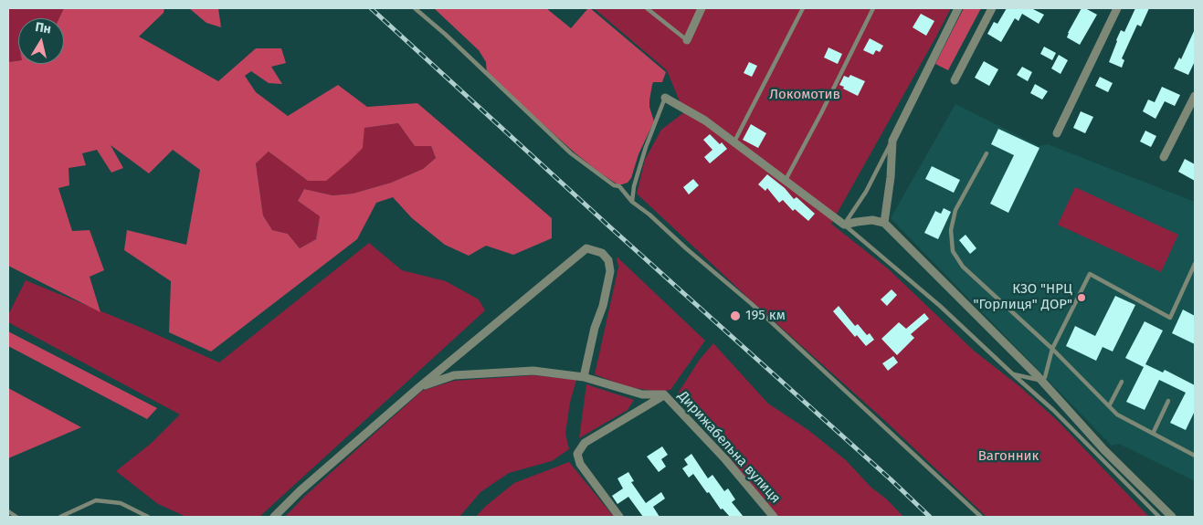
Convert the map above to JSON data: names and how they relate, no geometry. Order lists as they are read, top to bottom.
{
  "streets": {
    "street": ["Дирижабельна вулиця"]
  },
  "parks": ["Локомотив", "Вагонник"],
  "places": ["КЗО \"НРЦ \"Горлиця\" ДОР\"", "195 км"],
  "north": "top"
}
